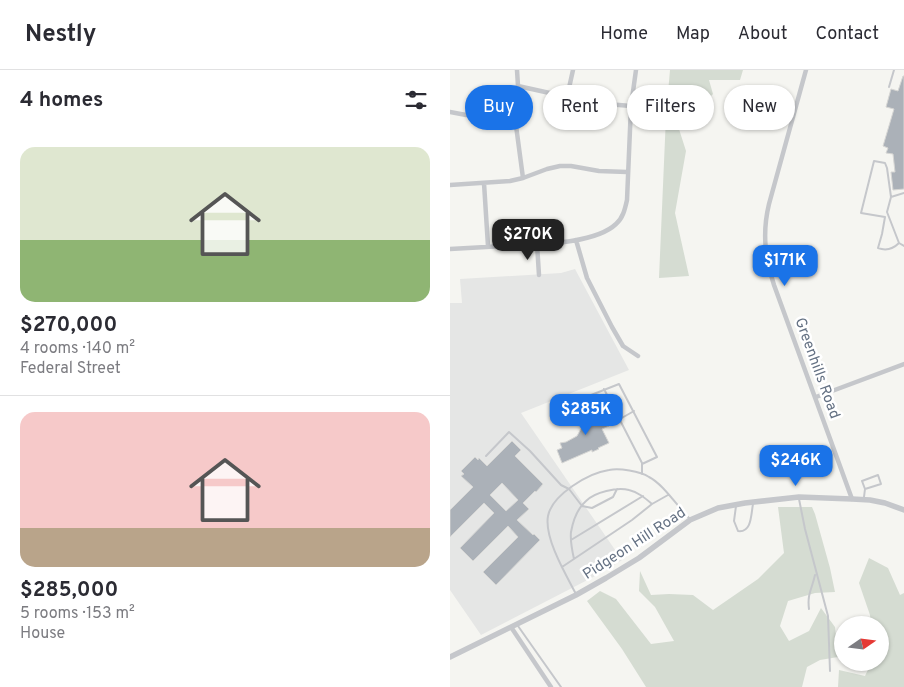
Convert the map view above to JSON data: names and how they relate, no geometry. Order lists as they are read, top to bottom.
{
  "streets": {
    "street": ["Greenhills Road", "Pidgeon Hill Road"]
  },
  "crossings": [
    ["Greenhills Road", "Pidgeon Hill Road"]
  ],
  "north": "right",
  "page": {
    "header": "Nestly",
    "nav": [
      "Home",
      "Map",
      "About",
      "Contact"
    ],
    "heading": "4 homes",
    "chip": [
      "Buy",
      "Rent",
      "Filters",
      "New"
    ],
    "list": [
      {
        "name": "$270,000",
        "note": "4 rooms · 140 m² · Federal Street"
      },
      {
        "name": "$285,000",
        "note": "5 rooms · 153 m² · House"
      }
    ],
    "price": [
      "$270K",
      "$171K",
      "$285K",
      "$246K"
    ]
  }
}
